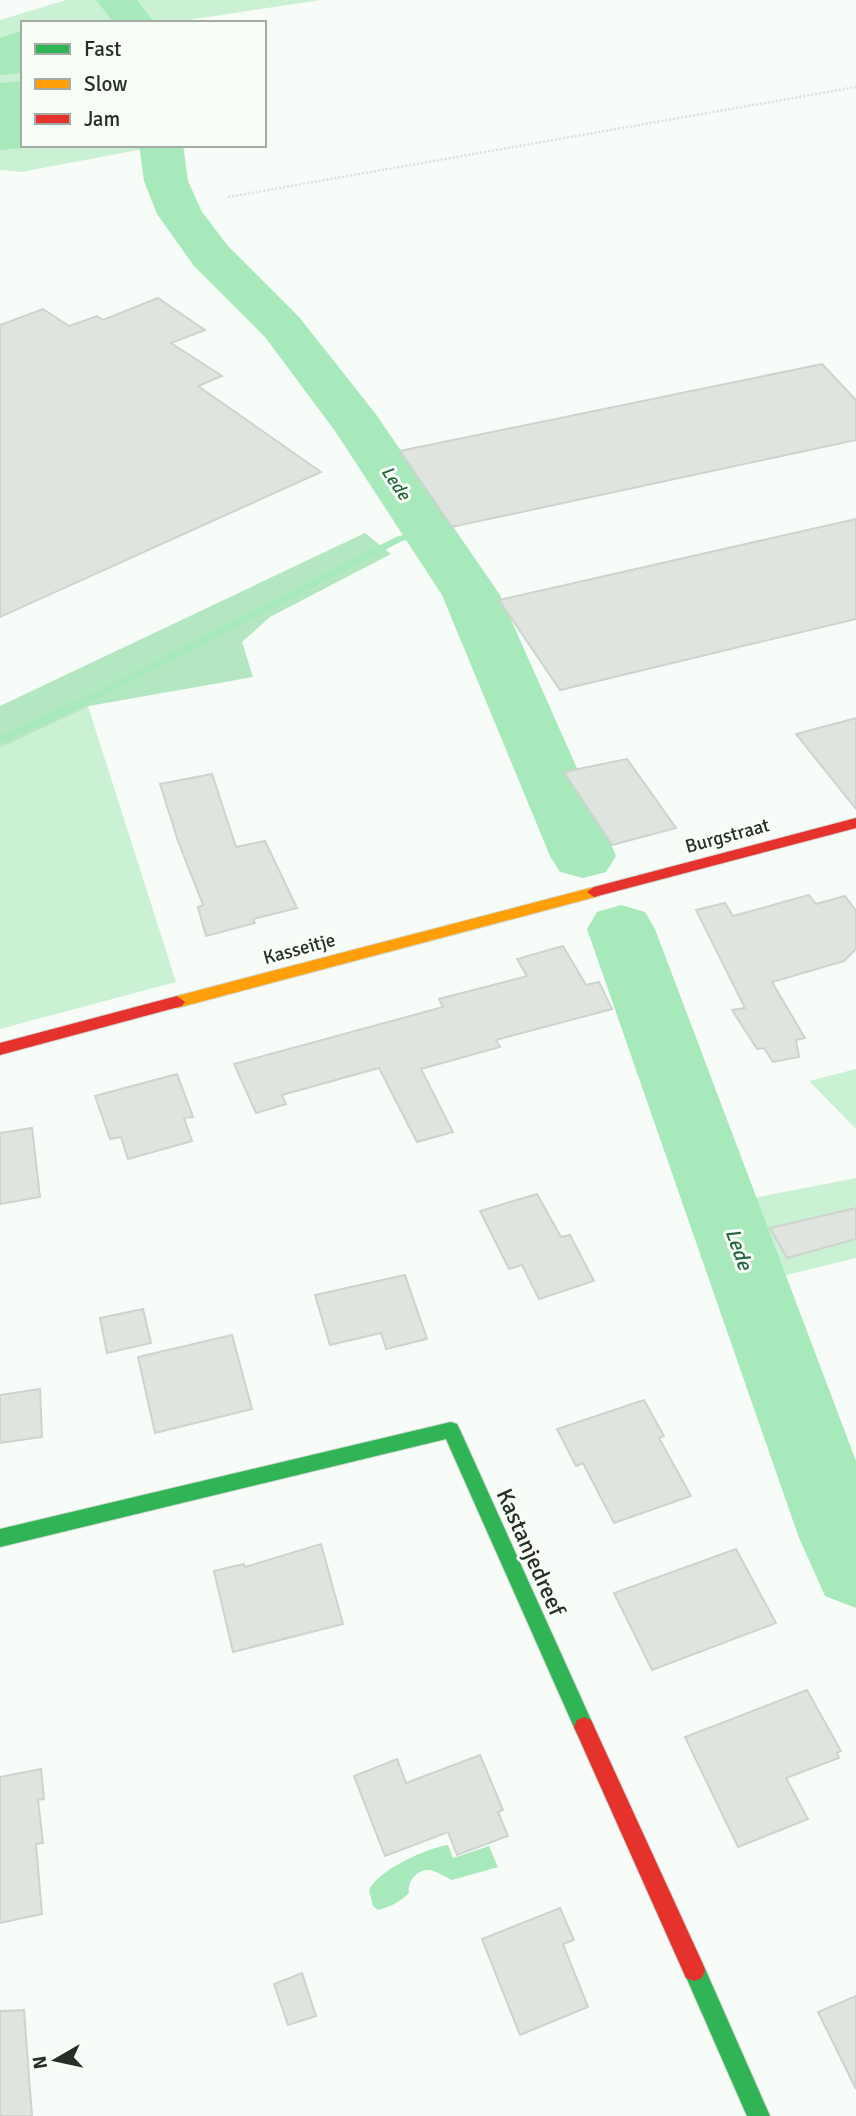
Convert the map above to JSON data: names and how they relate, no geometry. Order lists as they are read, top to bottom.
{
  "streets": {
    "street": ["Burgstraat", "Kasseitje", "Kastanjedreef"]
  },
  "crossings": [
    ["Burgstraat", "Kasseitje"]
  ],
  "water": ["Lede"],
  "legend": ["Fast", "Slow", "Jam"],
  "north": "left"
}
